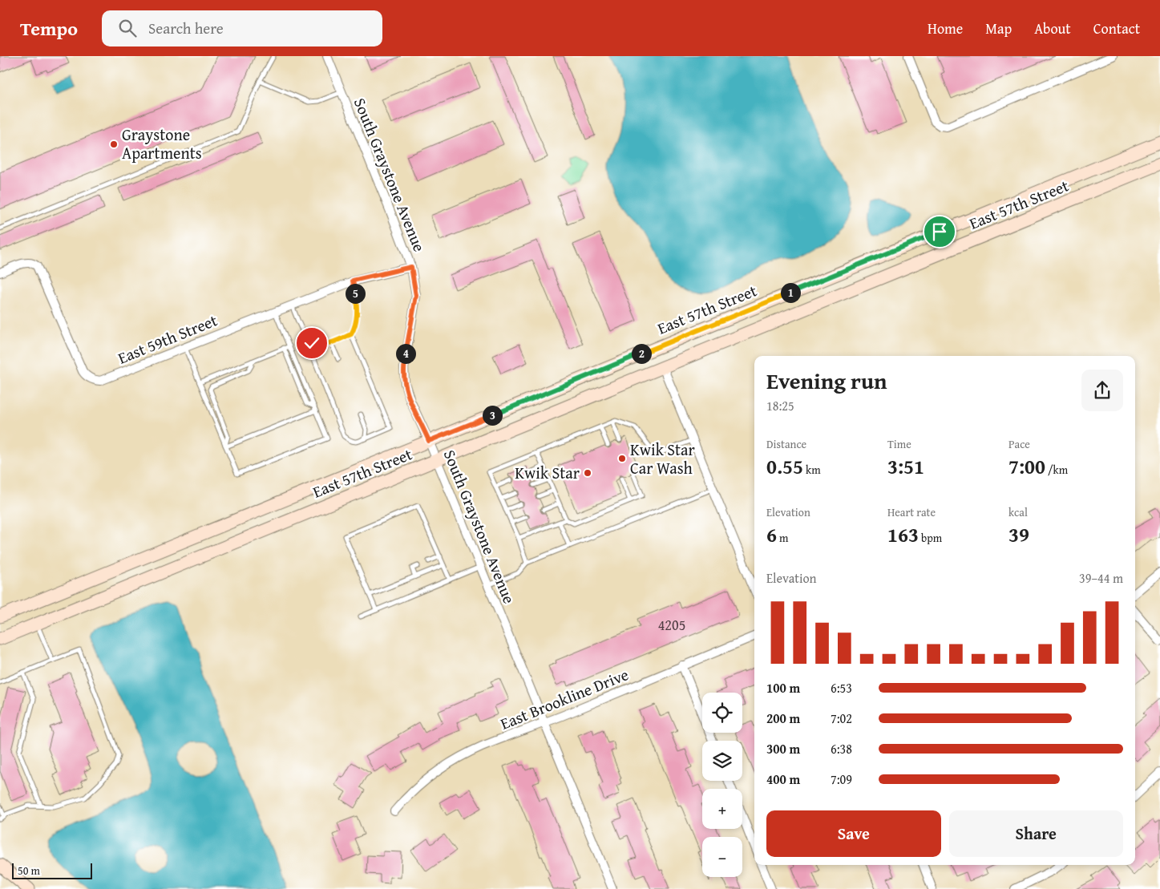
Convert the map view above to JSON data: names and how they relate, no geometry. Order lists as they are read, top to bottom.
{
  "streets": {
    "main road": ["East 57th Street"],
    "street": ["South Graystone Avenue", "East 59th Street", "East Brookline Drive"]
  },
  "crossings": [
    ["South Graystone Avenue", "East 57th Street"],
    ["South Graystone Avenue", "East 59th Street"],
    ["South Graystone Avenue", "East Brookline Drive"]
  ],
  "places": ["Graystone Apartments", "Kwik Star Car Wash", "Kwik Star"],
  "house_numbers": ["4205"],
  "scale_bar": "50 m",
  "page": {
    "header": "Tempo",
    "search": "Search here",
    "nav": [
      "Home",
      "Map",
      "About",
      "Contact"
    ],
    "pins": [
      "1",
      "5",
      "2",
      "4",
      "3"
    ],
    "heading": ["Evening run", "18:25"],
    "stats": [
      ["Distance", "0.55 km"],
      ["Time", "3:51"],
      ["Pace", "7:00 /km"],
      ["Elevation", "6 m"],
      ["Heart rate", "163 bpm"],
      ["kcal", "39"]
    ],
    "chart": ["Elevation", "39–44 m"],
    "list": [
      {
        "name": "100 m",
        "note": "6:53"
      },
      {
        "name": "200 m",
        "note": "7:02"
      },
      {
        "name": "300 m",
        "note": "6:38"
      },
      {
        "name": "400 m",
        "note": "7:09"
      }
    ],
    "map_buttons": ["+", "−"],
    "buttons": ["Save", "Share"],
    "scale": "50 m"
  }
}
